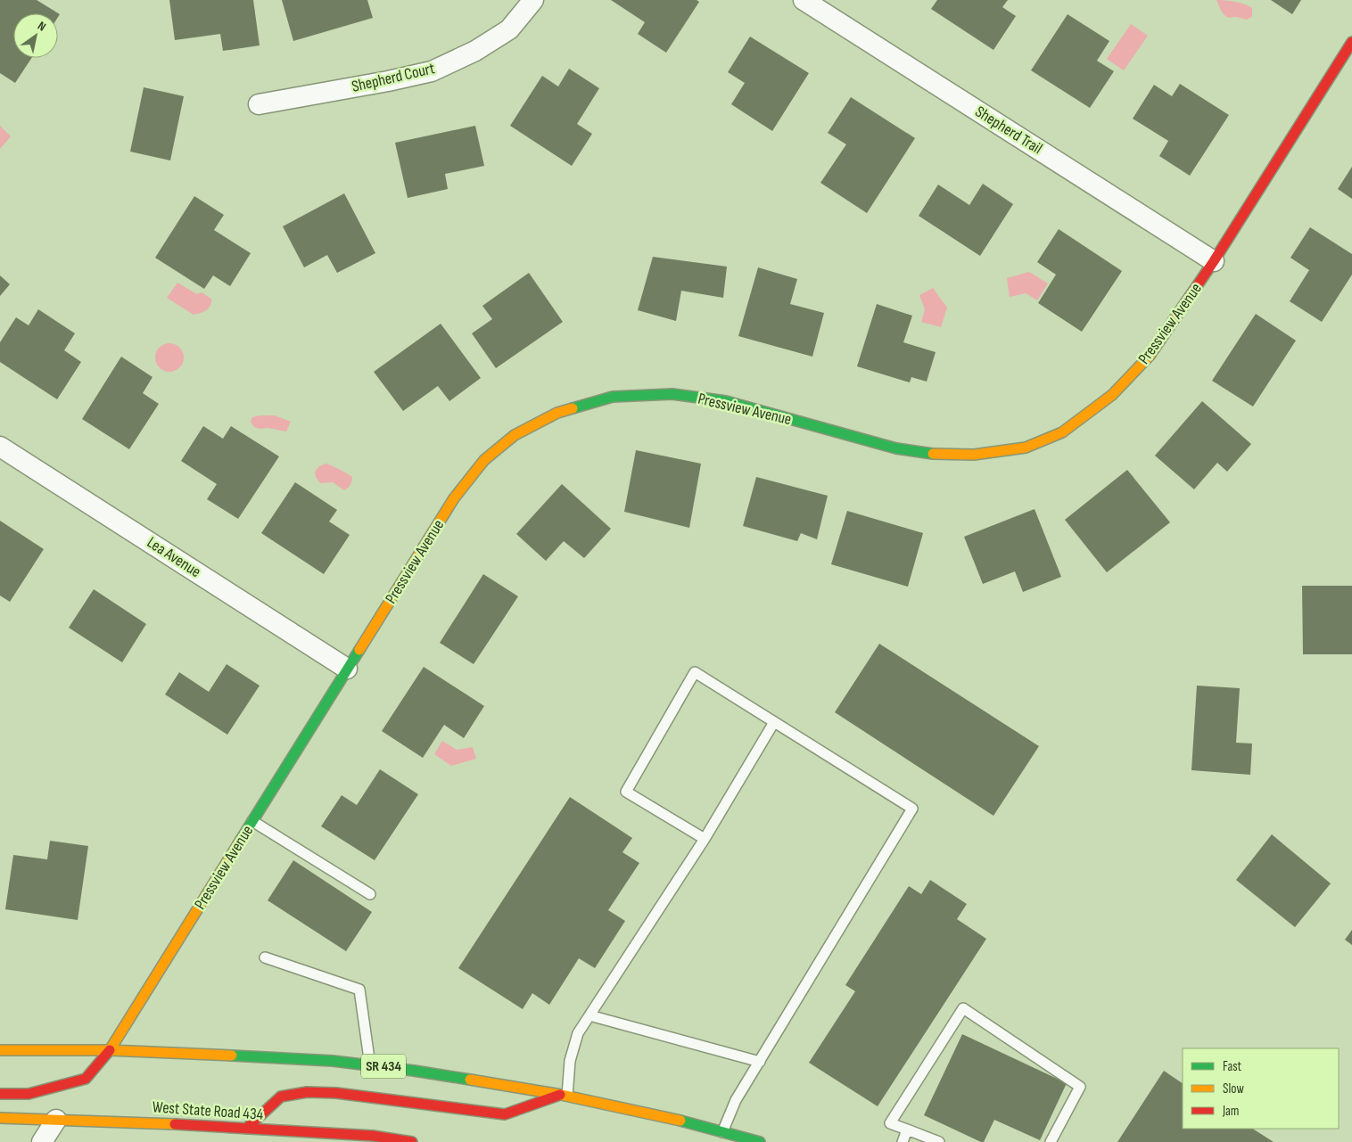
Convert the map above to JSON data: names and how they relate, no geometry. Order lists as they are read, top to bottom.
{
  "streets": {
    "street": [
      "Shepherd Court",
      "Shepherd Trail",
      "Pressview Avenue",
      "Lea Avenue",
      "SR 434",
      "West State Road 434"
    ]
  },
  "crossings": [
    ["Shepherd Trail", "Pressview Avenue"],
    ["Pressview Avenue", "Lea Avenue"],
    ["Pressview Avenue", "SR 434"]
  ],
  "legend": ["Fast", "Slow", "Jam"],
  "north": "top right"
}
